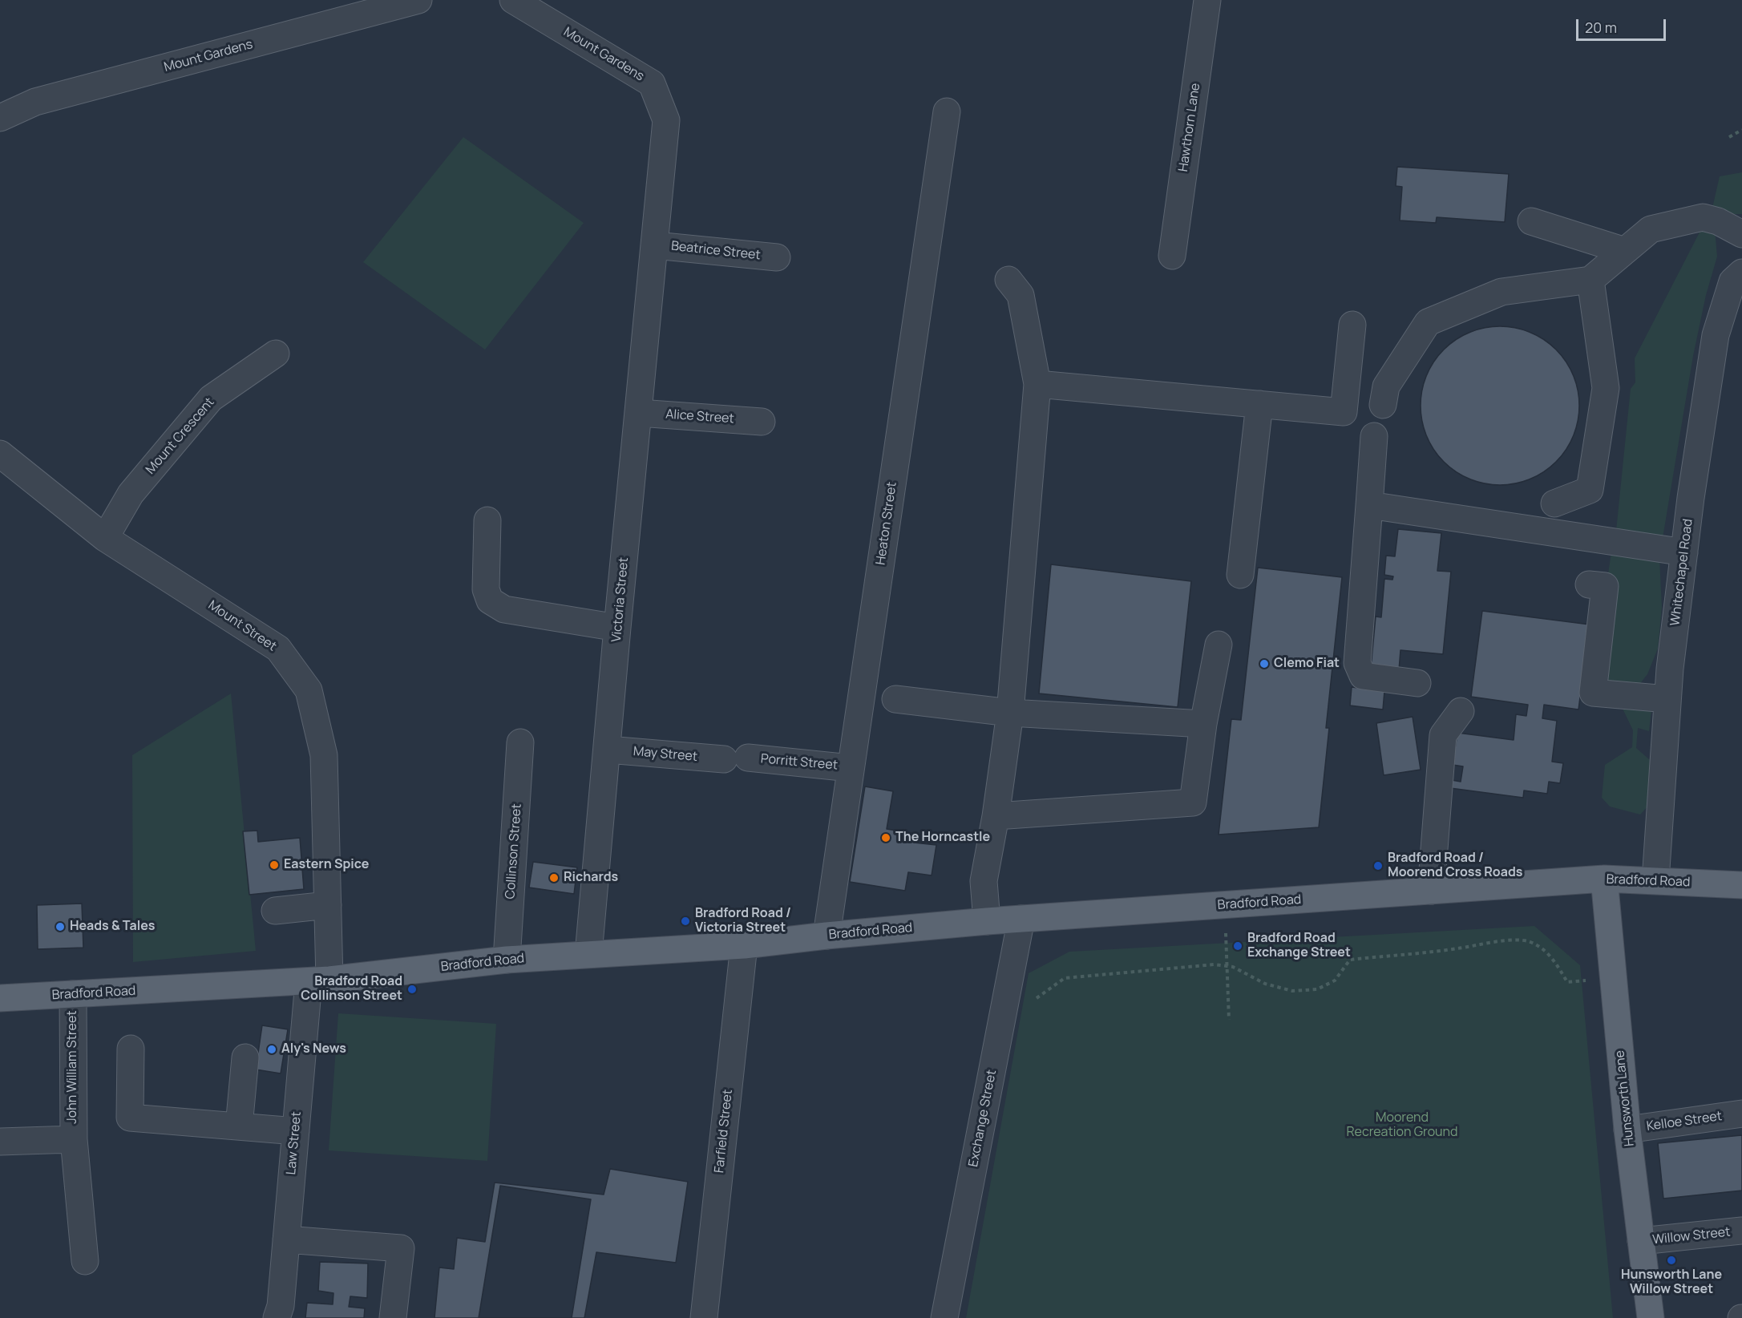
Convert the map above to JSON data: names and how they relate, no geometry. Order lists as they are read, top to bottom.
{
  "streets": {
    "main road": ["Bradford Road", "Hunsworth Lane"],
    "street": [
      "Mount Gardens",
      "Hawthorn Lane",
      "Beatrice Street",
      "Alice Street",
      "Mount Crescent",
      "Heaton Street",
      "Whitechapel Road",
      "Victoria Street",
      "Mount Street",
      "May Street",
      "Porritt Street",
      "Collinson Street",
      "John William Street",
      "Exchange Street",
      "Kelloe Street",
      "Farfield Street",
      "Law Street",
      "Willow Street"
    ]
  },
  "crossings": [
    ["Mount Gardens", "Beatrice Street"],
    ["Mount Gardens", "Victoria Street"],
    ["Beatrice Street", "Victoria Street"],
    ["Alice Street", "Victoria Street"],
    ["Mount Crescent", "Mount Street"],
    ["Heaton Street", "Porritt Street"],
    ["Heaton Street", "Bradford Road"],
    ["Whitechapel Road", "Bradford Road"],
    ["Victoria Street", "May Street"],
    ["Victoria Street", "Bradford Road"],
    ["Mount Street", "Bradford Road"],
    ["Mount Street", "Law Street"],
    ["May Street", "Porritt Street"],
    ["Collinson Street", "Bradford Road"],
    ["Bradford Road", "John William Street"],
    ["Bradford Road", "Hunsworth Lane"],
    ["Bradford Road", "Exchange Street"],
    ["Bradford Road", "Farfield Street"],
    ["Bradford Road", "Law Street"],
    ["Hunsworth Lane", "Kelloe Street"],
    ["Hunsworth Lane", "Willow Street"]
  ],
  "parks": ["Moorend Recreation Ground"],
  "places": [
    "Clemo Fiat",
    "The Horncastle",
    "Eastern Spice",
    "Bradford Road / Moorend Cross Roads",
    "Richards",
    "Bradford Road / Victoria Street",
    "Heads & Tales",
    "Bradford Road Exchange Street",
    "Bradford Road Collinson Street",
    "Aly's News",
    "Hunsworth Lane Willow Street"
  ],
  "scale_bar": "20 m"
}
